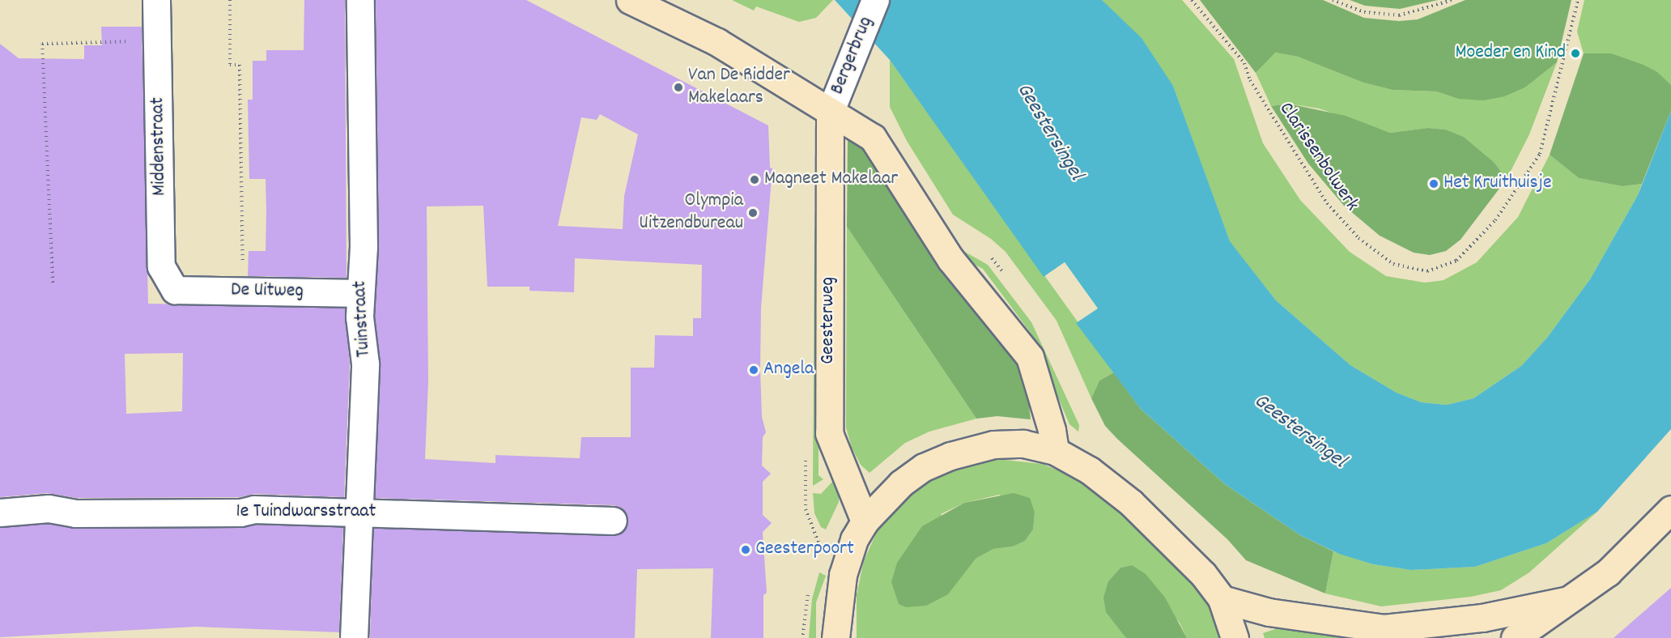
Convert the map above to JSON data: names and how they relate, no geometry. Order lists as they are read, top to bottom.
{
  "streets": {
    "main road": ["Geesterweg"],
    "street": [
      "Bergerbrug",
      "Middenstraat",
      "De Uitweg",
      "Tuinstraat",
      "1e Tuindwarsstraat"
    ],
    "path": ["Clarissenbolwerk"]
  },
  "crossings": [
    ["Bergerbrug", "Geesterweg"],
    ["Middenstraat", "De Uitweg"],
    ["De Uitweg", "Tuinstraat"],
    ["Tuinstraat", "1e Tuindwarsstraat"]
  ],
  "water": ["Geestersingel"],
  "places": [
    "Moeder en Kind",
    "Van De Ridder Makelaars",
    "Magneet Makelaar",
    "Het Kruithuisje",
    "Olympia Uitzendbureau",
    "Angela",
    "Geesterpoort"
  ]
}
